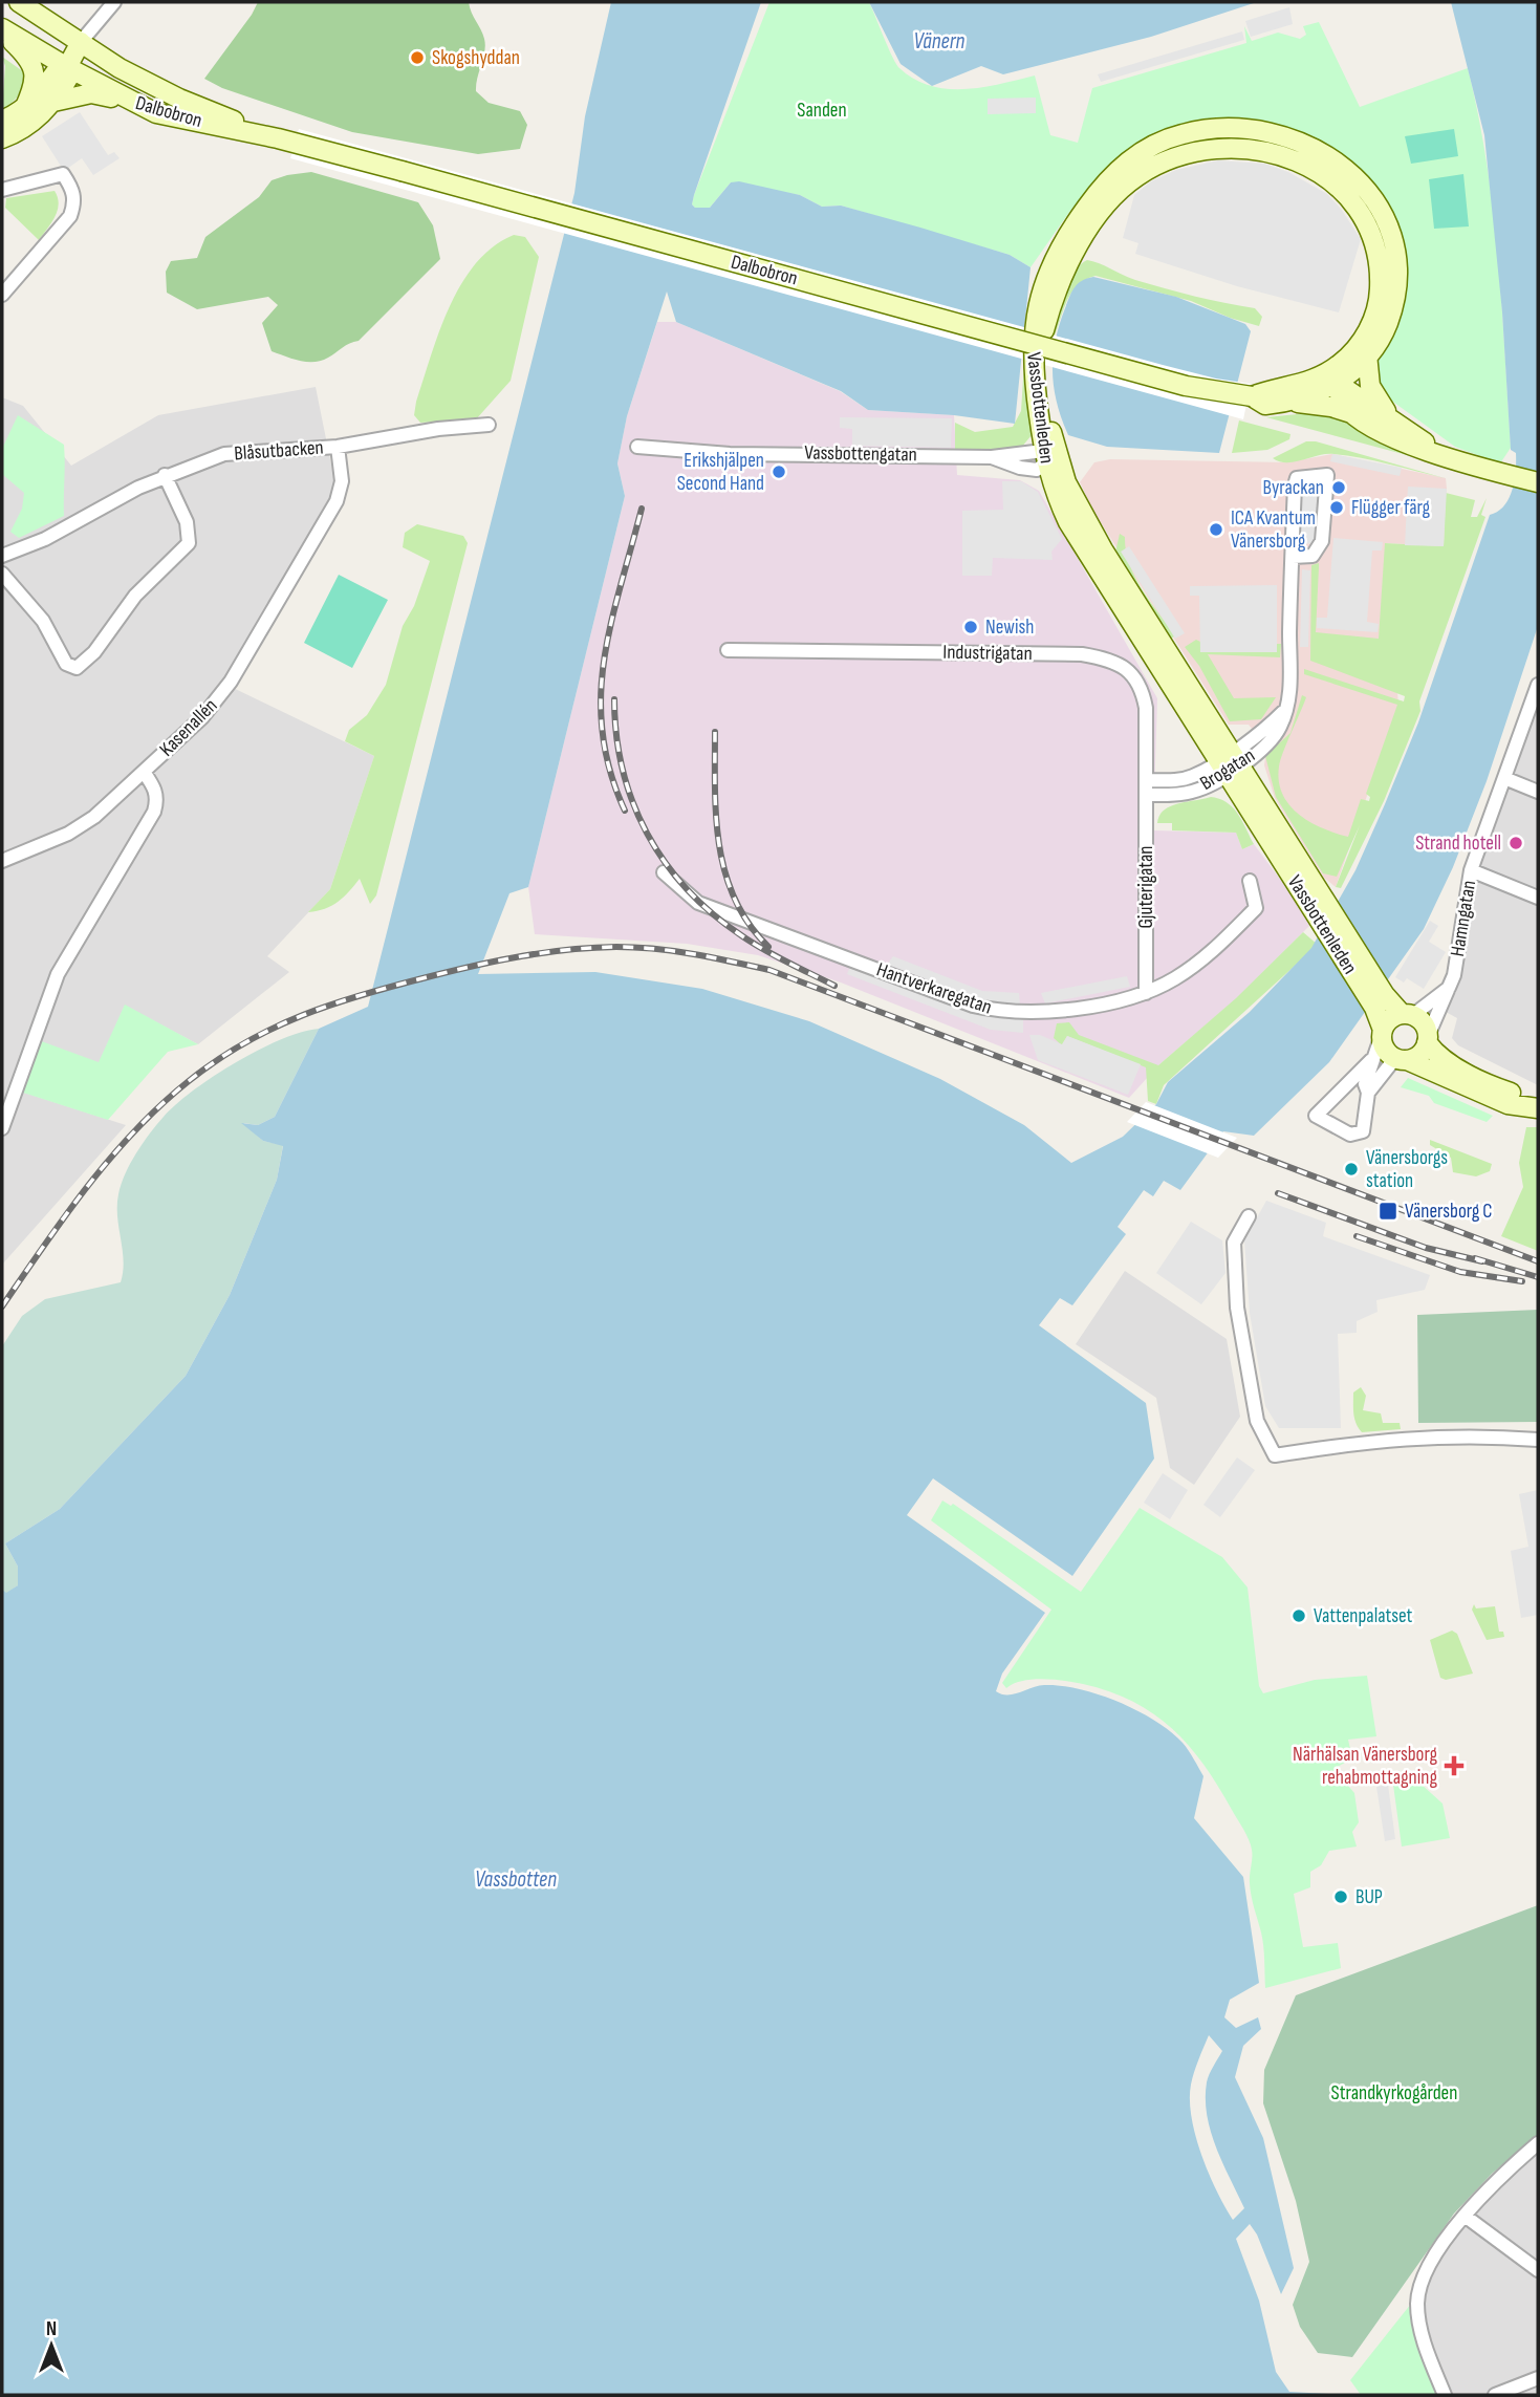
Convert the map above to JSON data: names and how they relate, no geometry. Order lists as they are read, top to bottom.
{
  "streets": {
    "main road": ["Dalbobron", "Vassbottenleden"],
    "street": [
      "Blåsutbacken",
      "Vassbottengatan",
      "Industrigatan",
      "Kasenallén",
      "Brogatan",
      "Gjuterigatan",
      "Hamngatan",
      "Hantverkaregatan"
    ]
  },
  "crossings": [
    ["Vassbottenleden", "Vassbottengatan"],
    ["Vassbottenleden", "Brogatan"],
    ["Vassbottenleden", "Hamngatan"],
    ["Blåsutbacken", "Kasenallén"],
    ["Industrigatan", "Brogatan"],
    ["Industrigatan", "Gjuterigatan"],
    ["Brogatan", "Gjuterigatan"],
    ["Gjuterigatan", "Hantverkaregatan"]
  ],
  "water": ["Vänern", "Vassbotten"],
  "parks": ["Sanden", "Strandkyrkogården"],
  "places": {
    "other": [
      "Skogshyddan",
      "Erikshjälpen Second Hand",
      "Byrackan",
      "Flügger färg",
      "ICA Kvantum Vänersborg",
      "Newish",
      "Strand hotell",
      "Vänersborgs station",
      "Vattenpalatset",
      "BUP"
    ],
    "transit": ["Vänersborg C"],
    "health": ["Närhälsan Vänersborg rehabmottagning"]
  },
  "north": "top"
}
